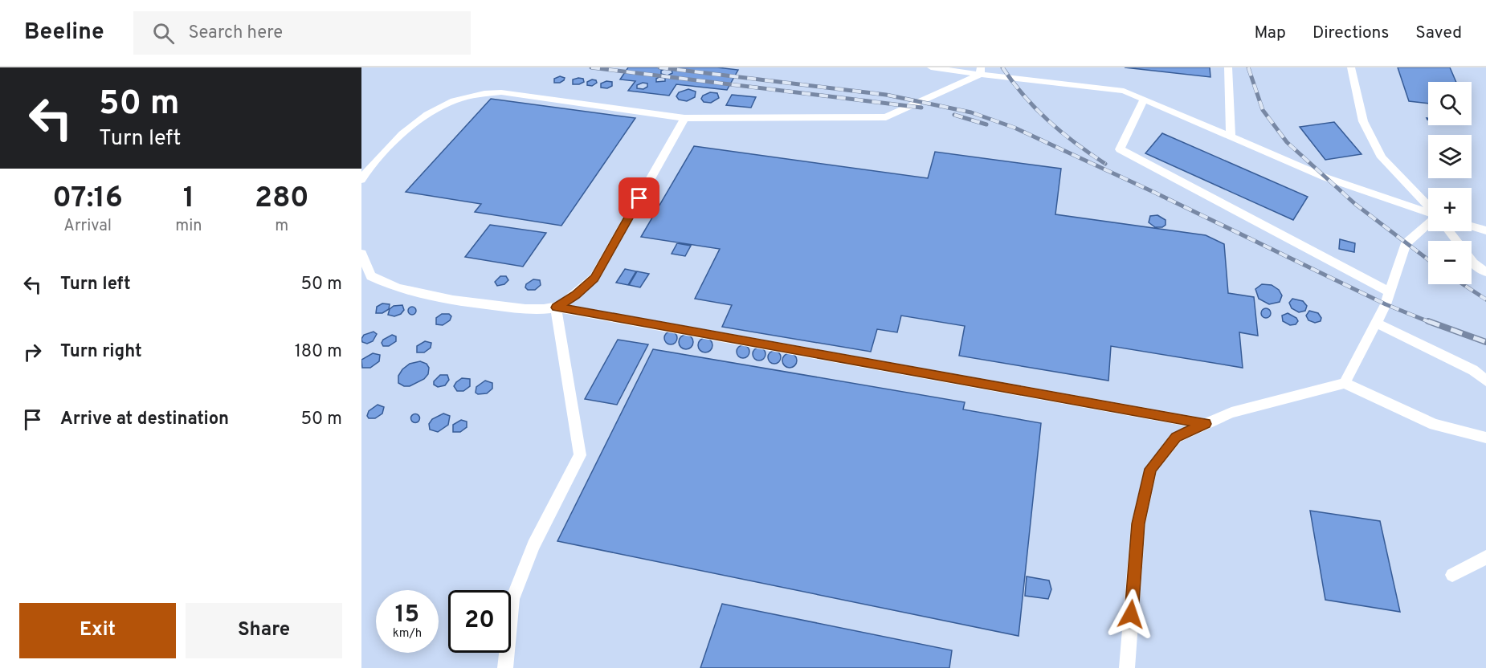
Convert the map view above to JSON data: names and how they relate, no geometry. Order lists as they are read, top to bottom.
{
  "page": {
    "header": "Beeline",
    "search": "Search here",
    "nav": ["Map", "Directions", "Saved"],
    "turn": ["50 m", "Turn left"],
    "map_buttons": ["+", "−"],
    "eta": [
      "07:16",
      "Arrival",
      "1",
      "min",
      "280",
      "m"
    ],
    "list": [
      {
        "name": "Turn left",
        "value": "50 m"
      },
      {
        "name": "Turn right",
        "value": "180 m"
      },
      {
        "name": "Arrive at destination",
        "value": "50 m"
      }
    ],
    "speed": "15 km/h",
    "limit": "20",
    "buttons": ["Exit", "Share"]
  }
}
